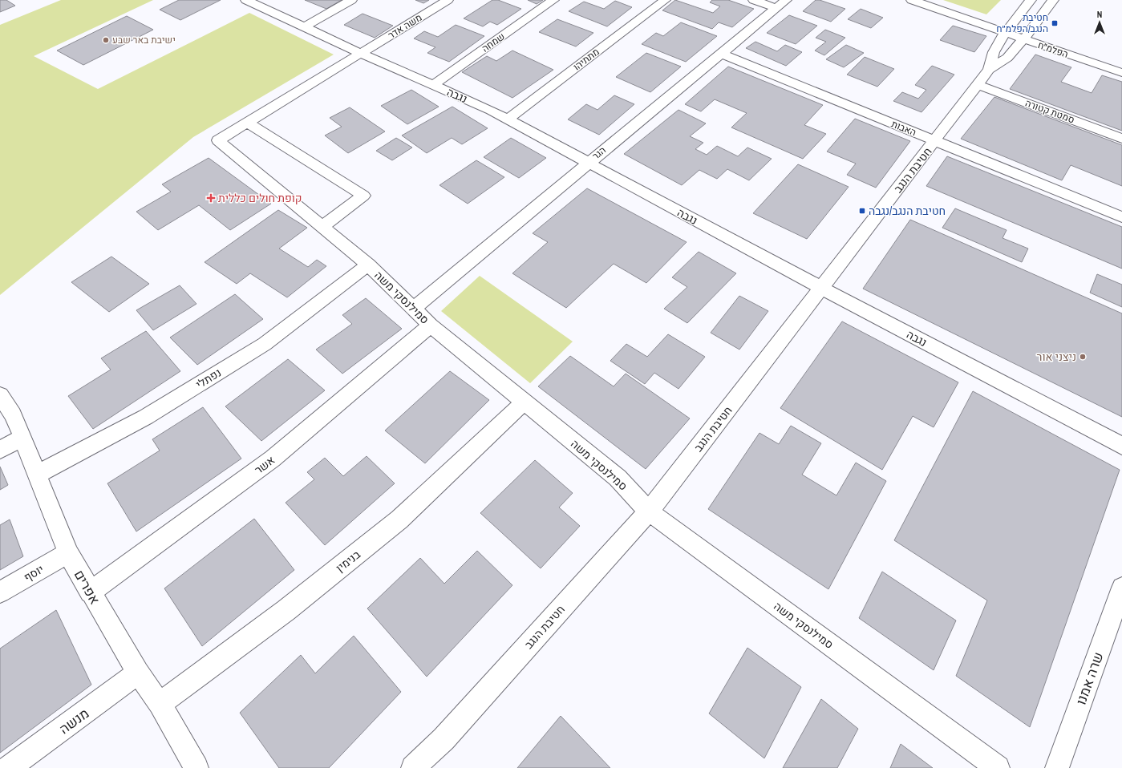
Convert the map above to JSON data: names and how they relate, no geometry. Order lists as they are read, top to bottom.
{
  "streets": {
    "street": [
      "משה אדר",
      "שמחה",
      "הפלמ\"ח",
      "מתתיהו",
      "נגבה",
      "סמטת קטורה",
      "האבות",
      "הגר",
      "חטיבת הנגב",
      "סמילנסקי משה",
      "נפתלי",
      "אשר",
      "בנימין",
      "יוסף",
      "אפרים",
      "שרה אמנו",
      "מנשה"
    ]
  },
  "crossings": [
    ["משה אדר", "נגבה"],
    ["משה אדר", "סמילנסקי משה"],
    ["שמחה", "נגבה"],
    ["הפלמ\"ח", "חטיבת הנגב"],
    ["מתתיהו", "נגבה"],
    ["נגבה", "הגר"],
    ["נגבה", "חטיבת הנגב"],
    ["סמטת קטורה", "חטיבת הנגב"],
    ["האבות", "הגר"],
    ["האבות", "חטיבת הנגב"],
    ["הגר", "סמילנסקי משה"],
    ["חטיבת הנגב", "סמילנסקי משה"],
    ["סמילנסקי משה", "נפתלי"],
    ["סמילנסקי משה", "אשר"],
    ["סמילנסקי משה", "בנימין"],
    ["נפתלי", "אפרים"],
    ["אשר", "אפרים"],
    ["בנימין", "אפרים"],
    ["יוסף", "אפרים"],
    ["אפרים", "מנשה"]
  ],
  "places": {
    "transit": ["חטיבת הנגב/הפלמ״ח", "חטיבת הנגב/נגבה"],
    "other": ["ישיבת באר שבע", "ניצני אור"],
    "health": ["קופת חולים כללית"]
  },
  "north": "top"
}
